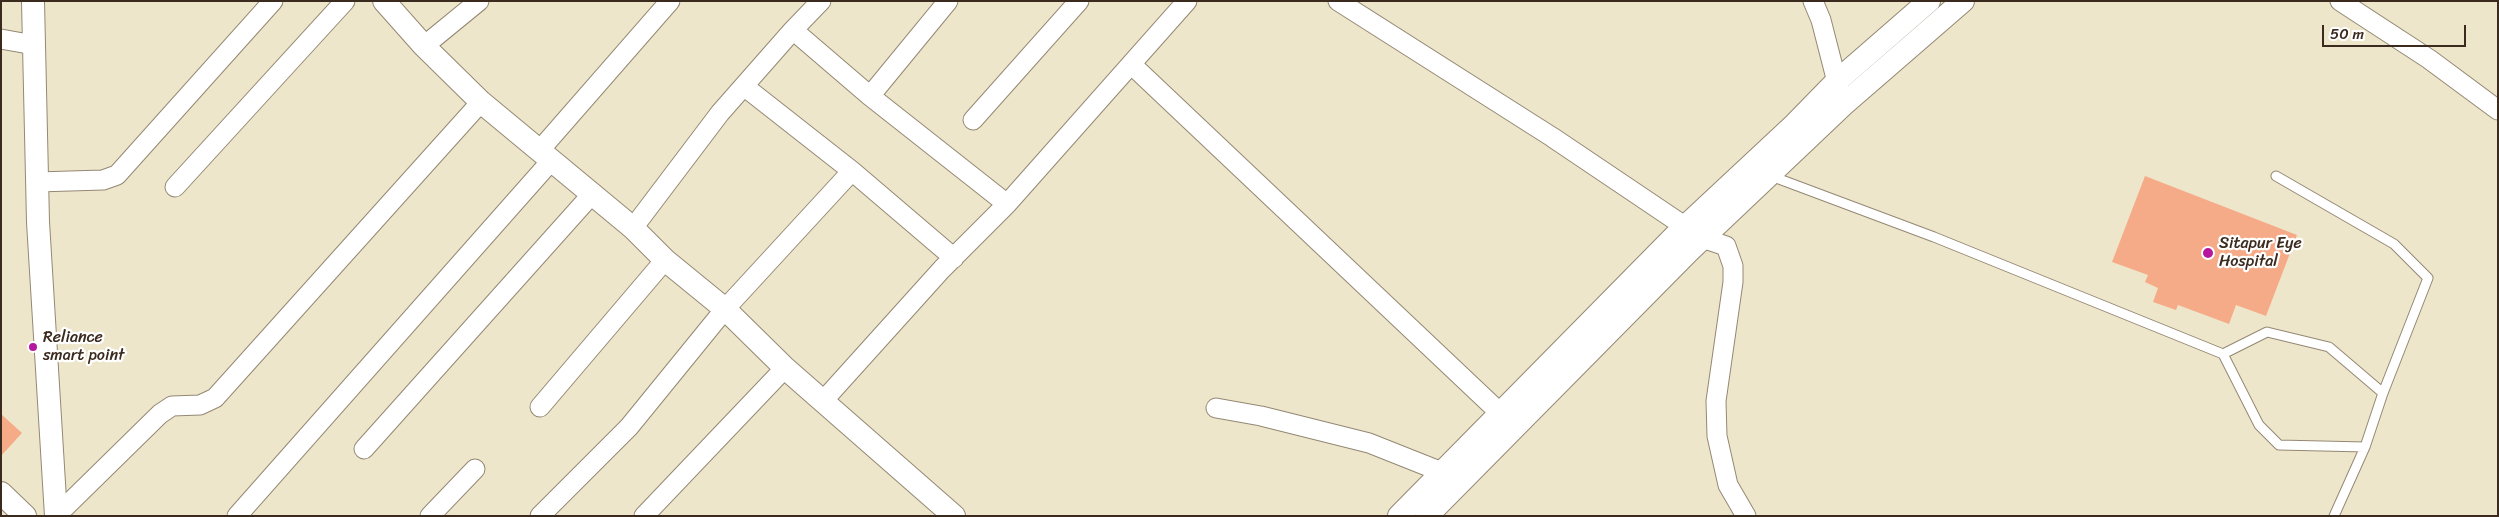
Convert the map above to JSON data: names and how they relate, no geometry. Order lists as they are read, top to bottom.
{
  "places": ["Sitapur Eye Hospital", "Reliance smart point"],
  "scale_bar": "50 m"
}
